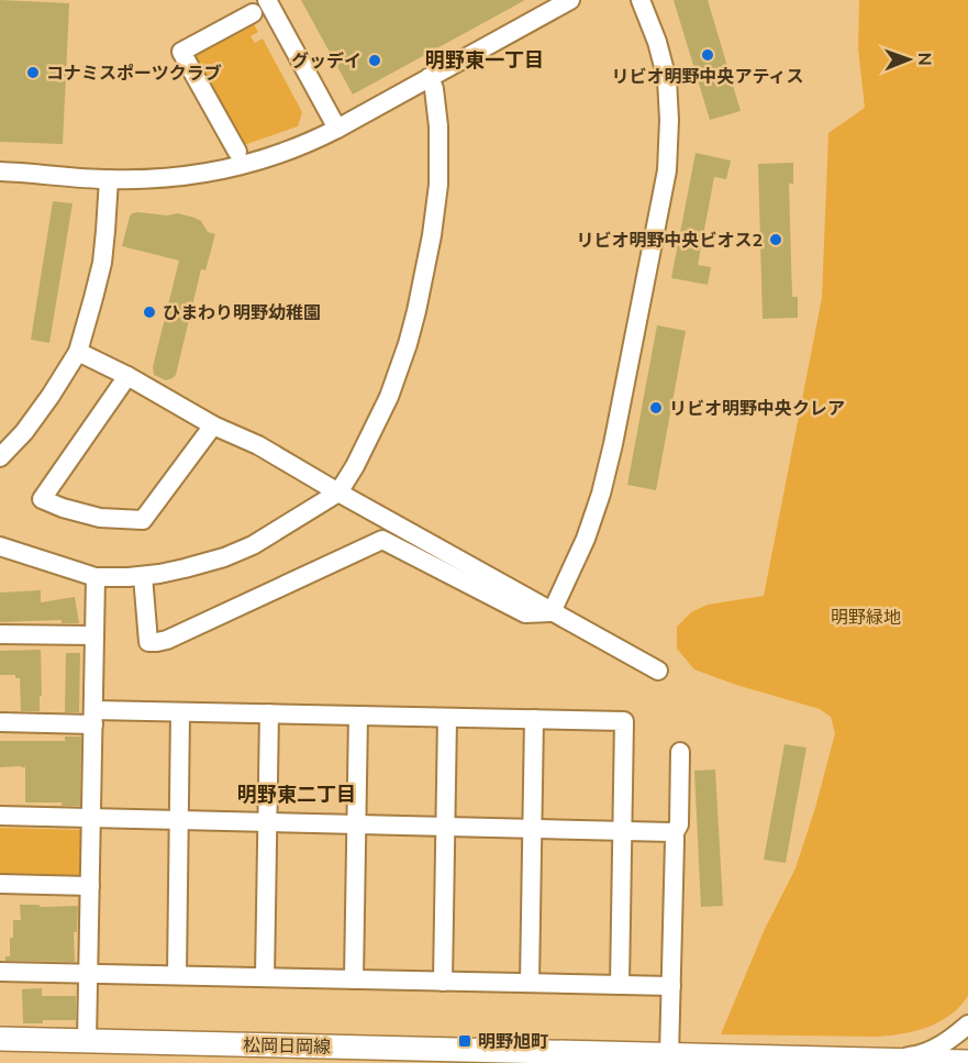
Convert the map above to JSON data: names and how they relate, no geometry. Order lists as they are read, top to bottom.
{
  "streets": {
    "main road": ["松岡日岡線"]
  },
  "districts": ["明野東一丁目", "明野東二丁目"],
  "parks": ["明野緑地"],
  "places": {
    "other": [
      "リビオ明野中央アティス",
      "グッデイ",
      "コナミスポーツクラブ",
      "リビオ明野中央ビオス2",
      "ひまわり明野幼稚園",
      "リビオ明野中央クレア"
    ],
    "transit": ["明野旭町"]
  },
  "north": "right"
}
